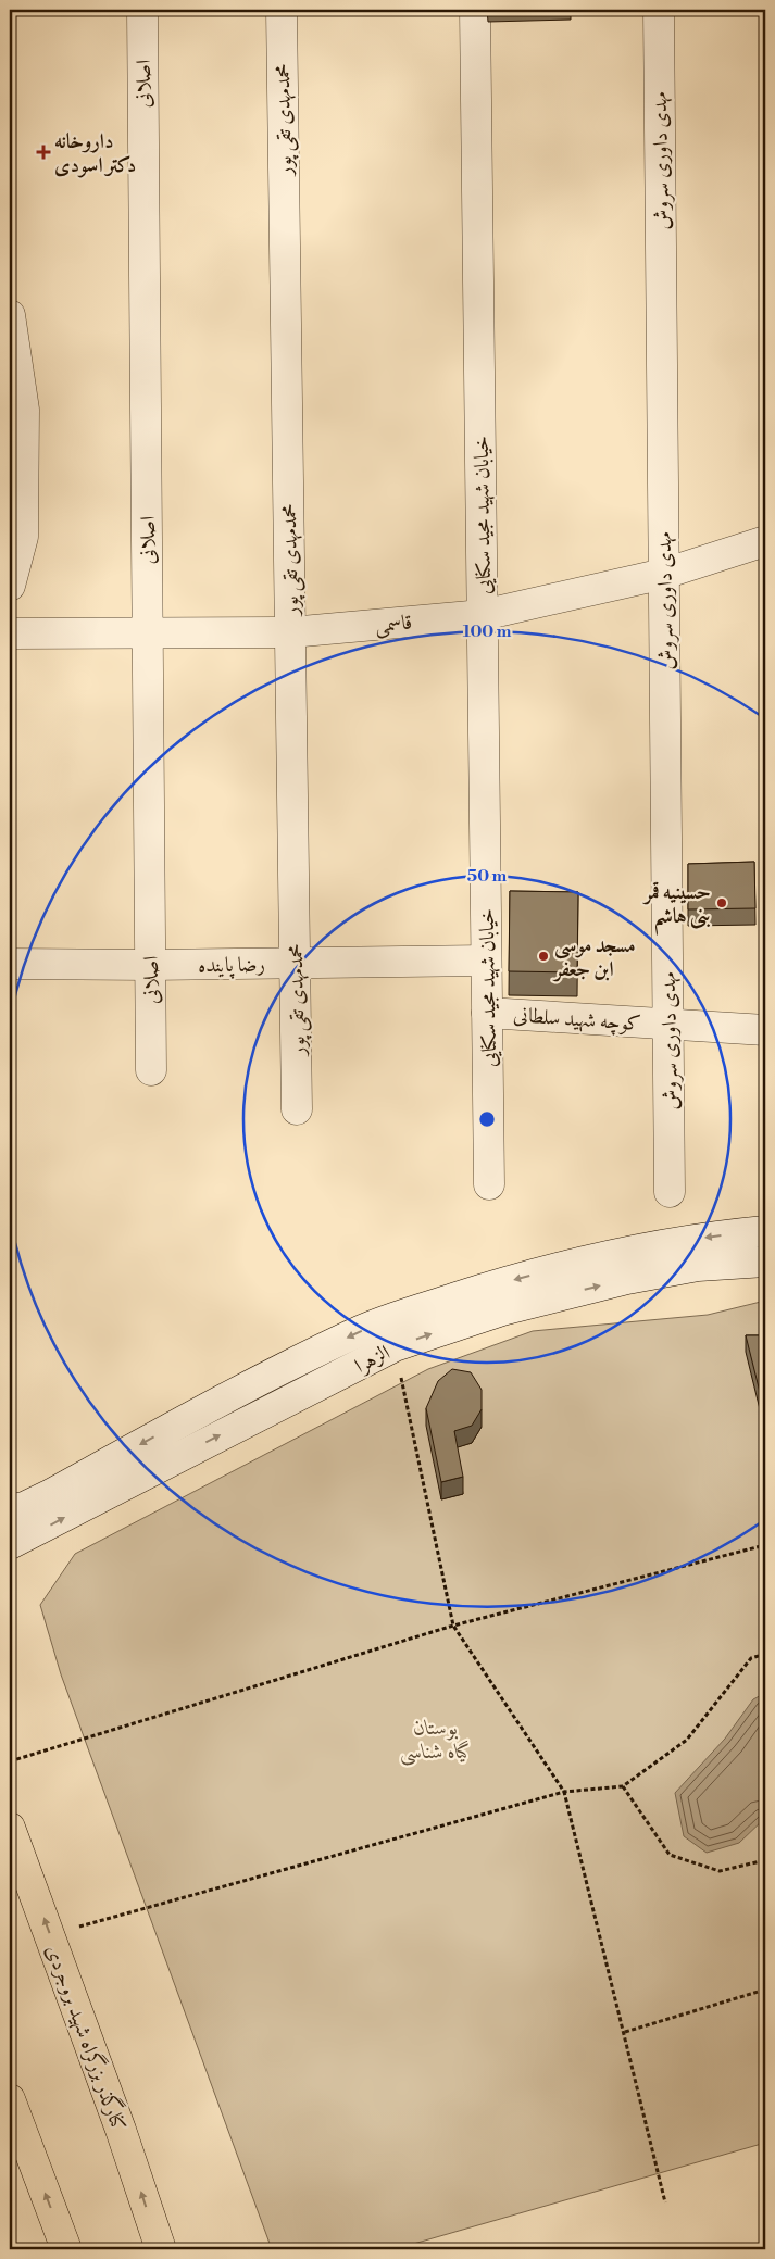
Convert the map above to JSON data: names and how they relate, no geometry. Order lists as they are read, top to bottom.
{
  "streets": {
    "main road": ["کنارگذر بزرگراه شهید بروجردی"],
    "street": [
      "اصلانی",
      "محمدمهدی تقی پور",
      "مهدی داوری سروش",
      "خیابان شهید مجید سکنایی",
      "قاسمی",
      "رضا پاینده",
      "کوچه شهید سلطانی",
      "الزهرا"
    ]
  },
  "crossings": [
    ["اصلانی", "قاسمی"],
    ["اصلانی", "رضا پاینده"],
    ["محمدمهدی تقی پور", "قاسمی"],
    ["محمدمهدی تقی پور", "رضا پاینده"],
    ["مهدی داوری سروش", "قاسمی"],
    ["مهدی داوری سروش", "کوچه شهید سلطانی"],
    ["خیابان شهید مجید سکنایی", "قاسمی"],
    ["خیابان شهید مجید سکنایی", "رضا پاینده"],
    ["خیابان شهید مجید سکنایی", "کوچه شهید سلطانی"]
  ],
  "parks": ["بوستان گیاه شناسی"],
  "places": {
    "health": ["داروخانه دکتر اسودی"],
    "other": ["حسینیه قمر بنی هاشم", "مسجد موسی ابن جعفر"]
  },
  "rings": ["100 m", "50 m"]
}
